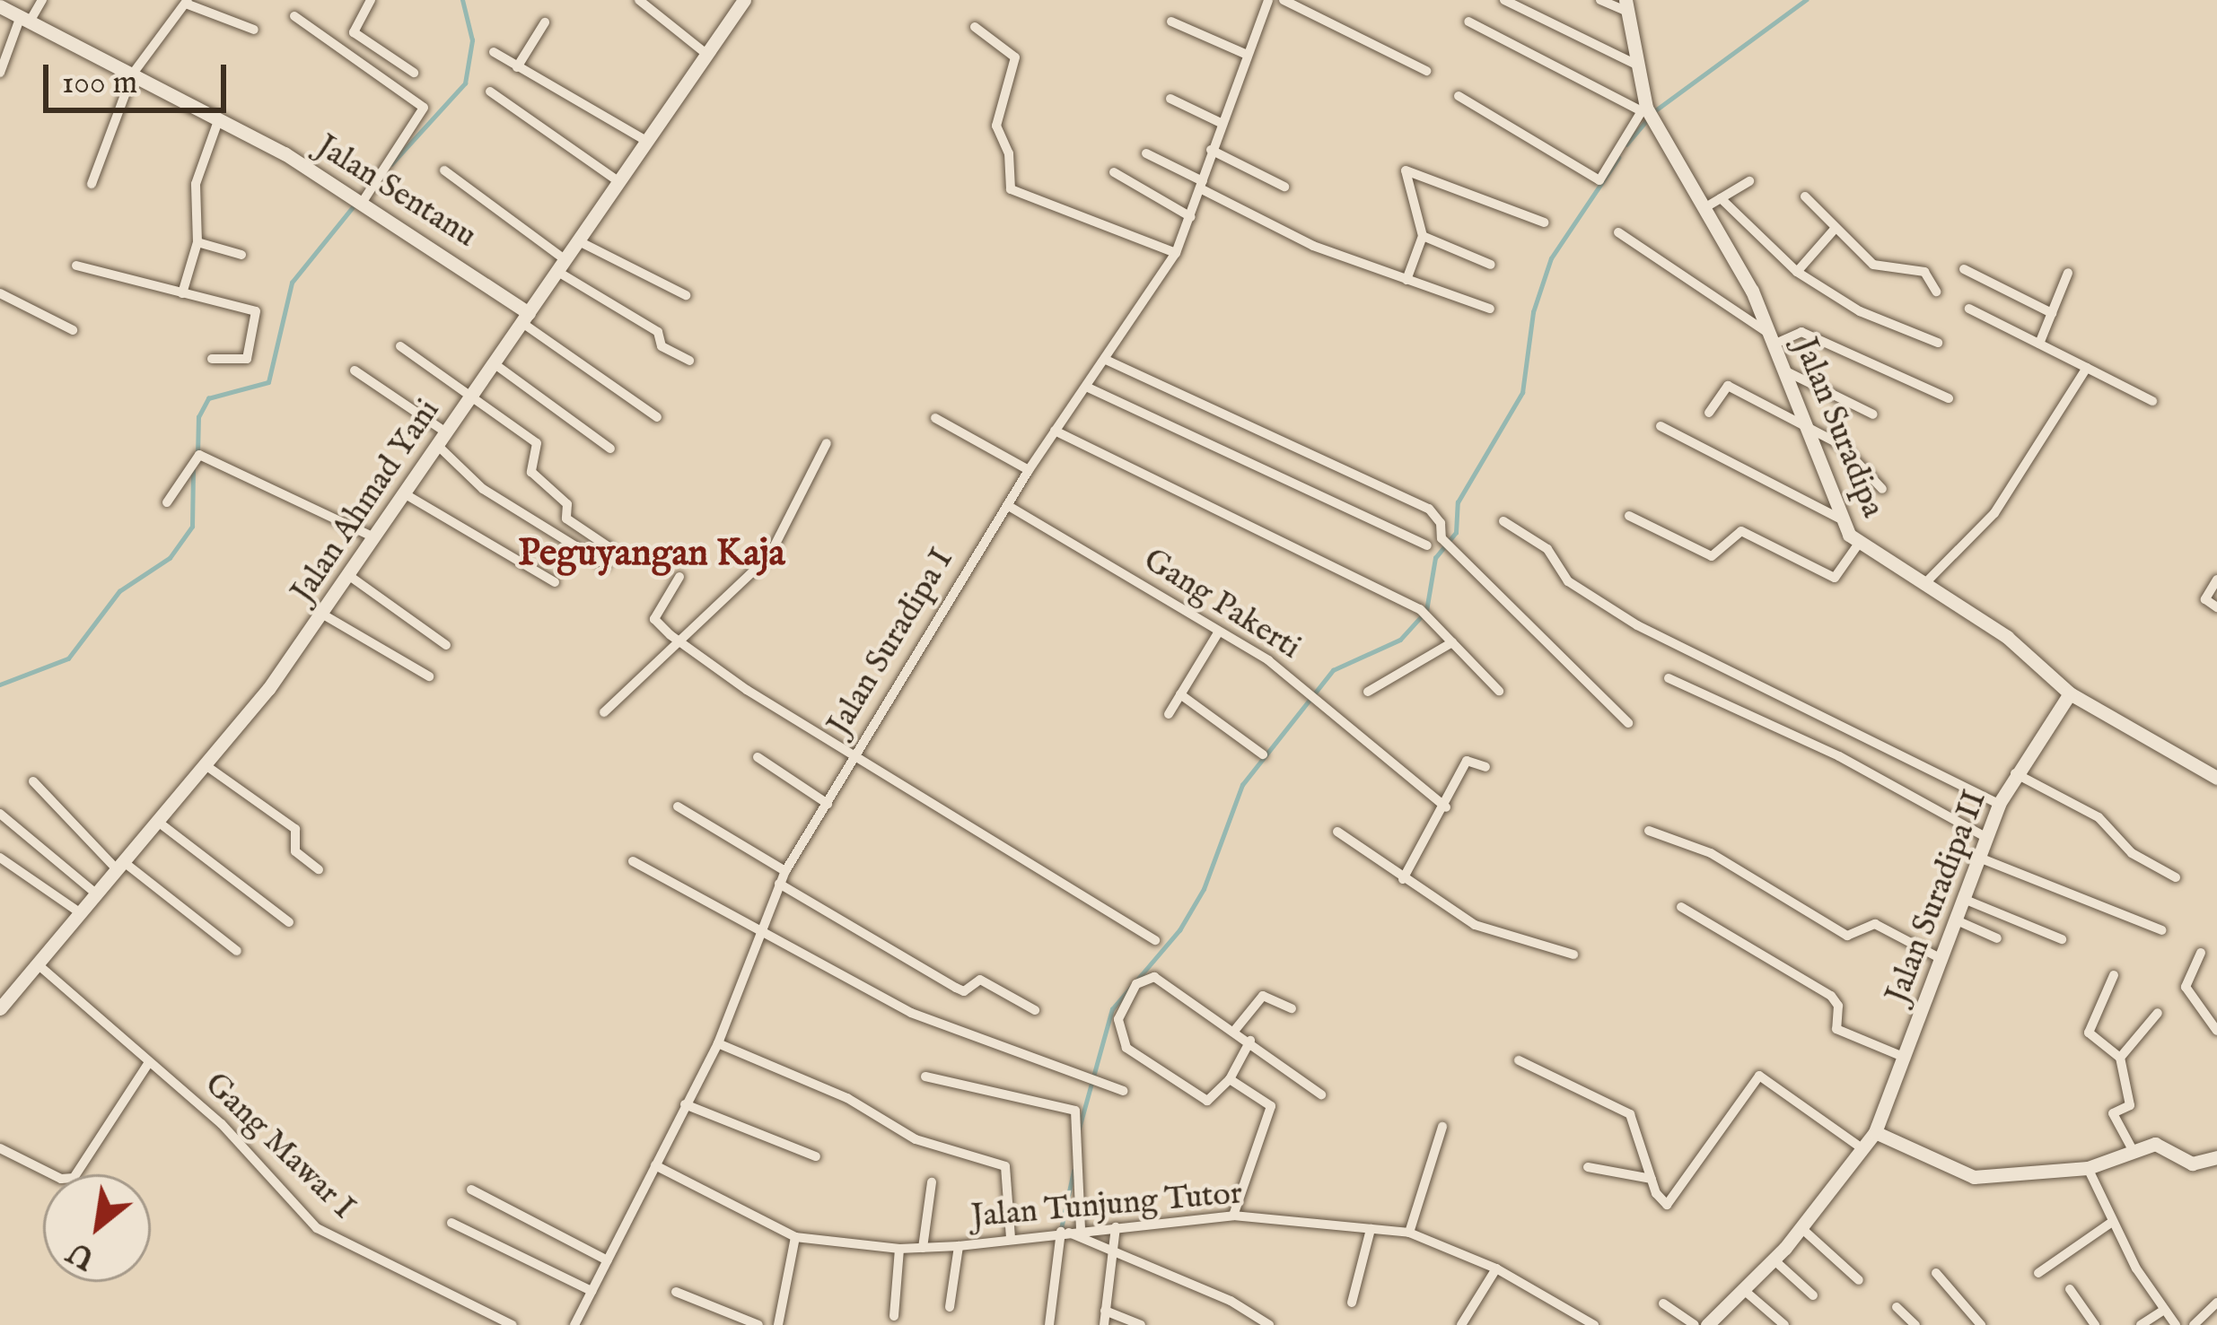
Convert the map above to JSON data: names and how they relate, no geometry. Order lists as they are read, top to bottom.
{
  "streets": {
    "street": [
      "Jalan Sentanu",
      "Jalan Suradipa",
      "Jalan Ahmad Yani",
      "Gang Pakerti",
      "Jalan Suradipa I",
      "Jalan Suradipa II",
      "Gang Mawar I",
      "Jalan Tunjung Tutor"
    ]
  },
  "crossings": [
    ["Jalan Sentanu", "Jalan Ahmad Yani"],
    ["Jalan Suradipa", "Jalan Suradipa II"],
    ["Jalan Ahmad Yani", "Gang Mawar I"],
    ["Gang Pakerti", "Jalan Suradipa I"],
    ["Jalan Suradipa I", "Jalan Tunjung Tutor"]
  ],
  "districts": ["Peguyangan Kaja"],
  "scale_bar": "100 m",
  "north": "bottom left"
}
